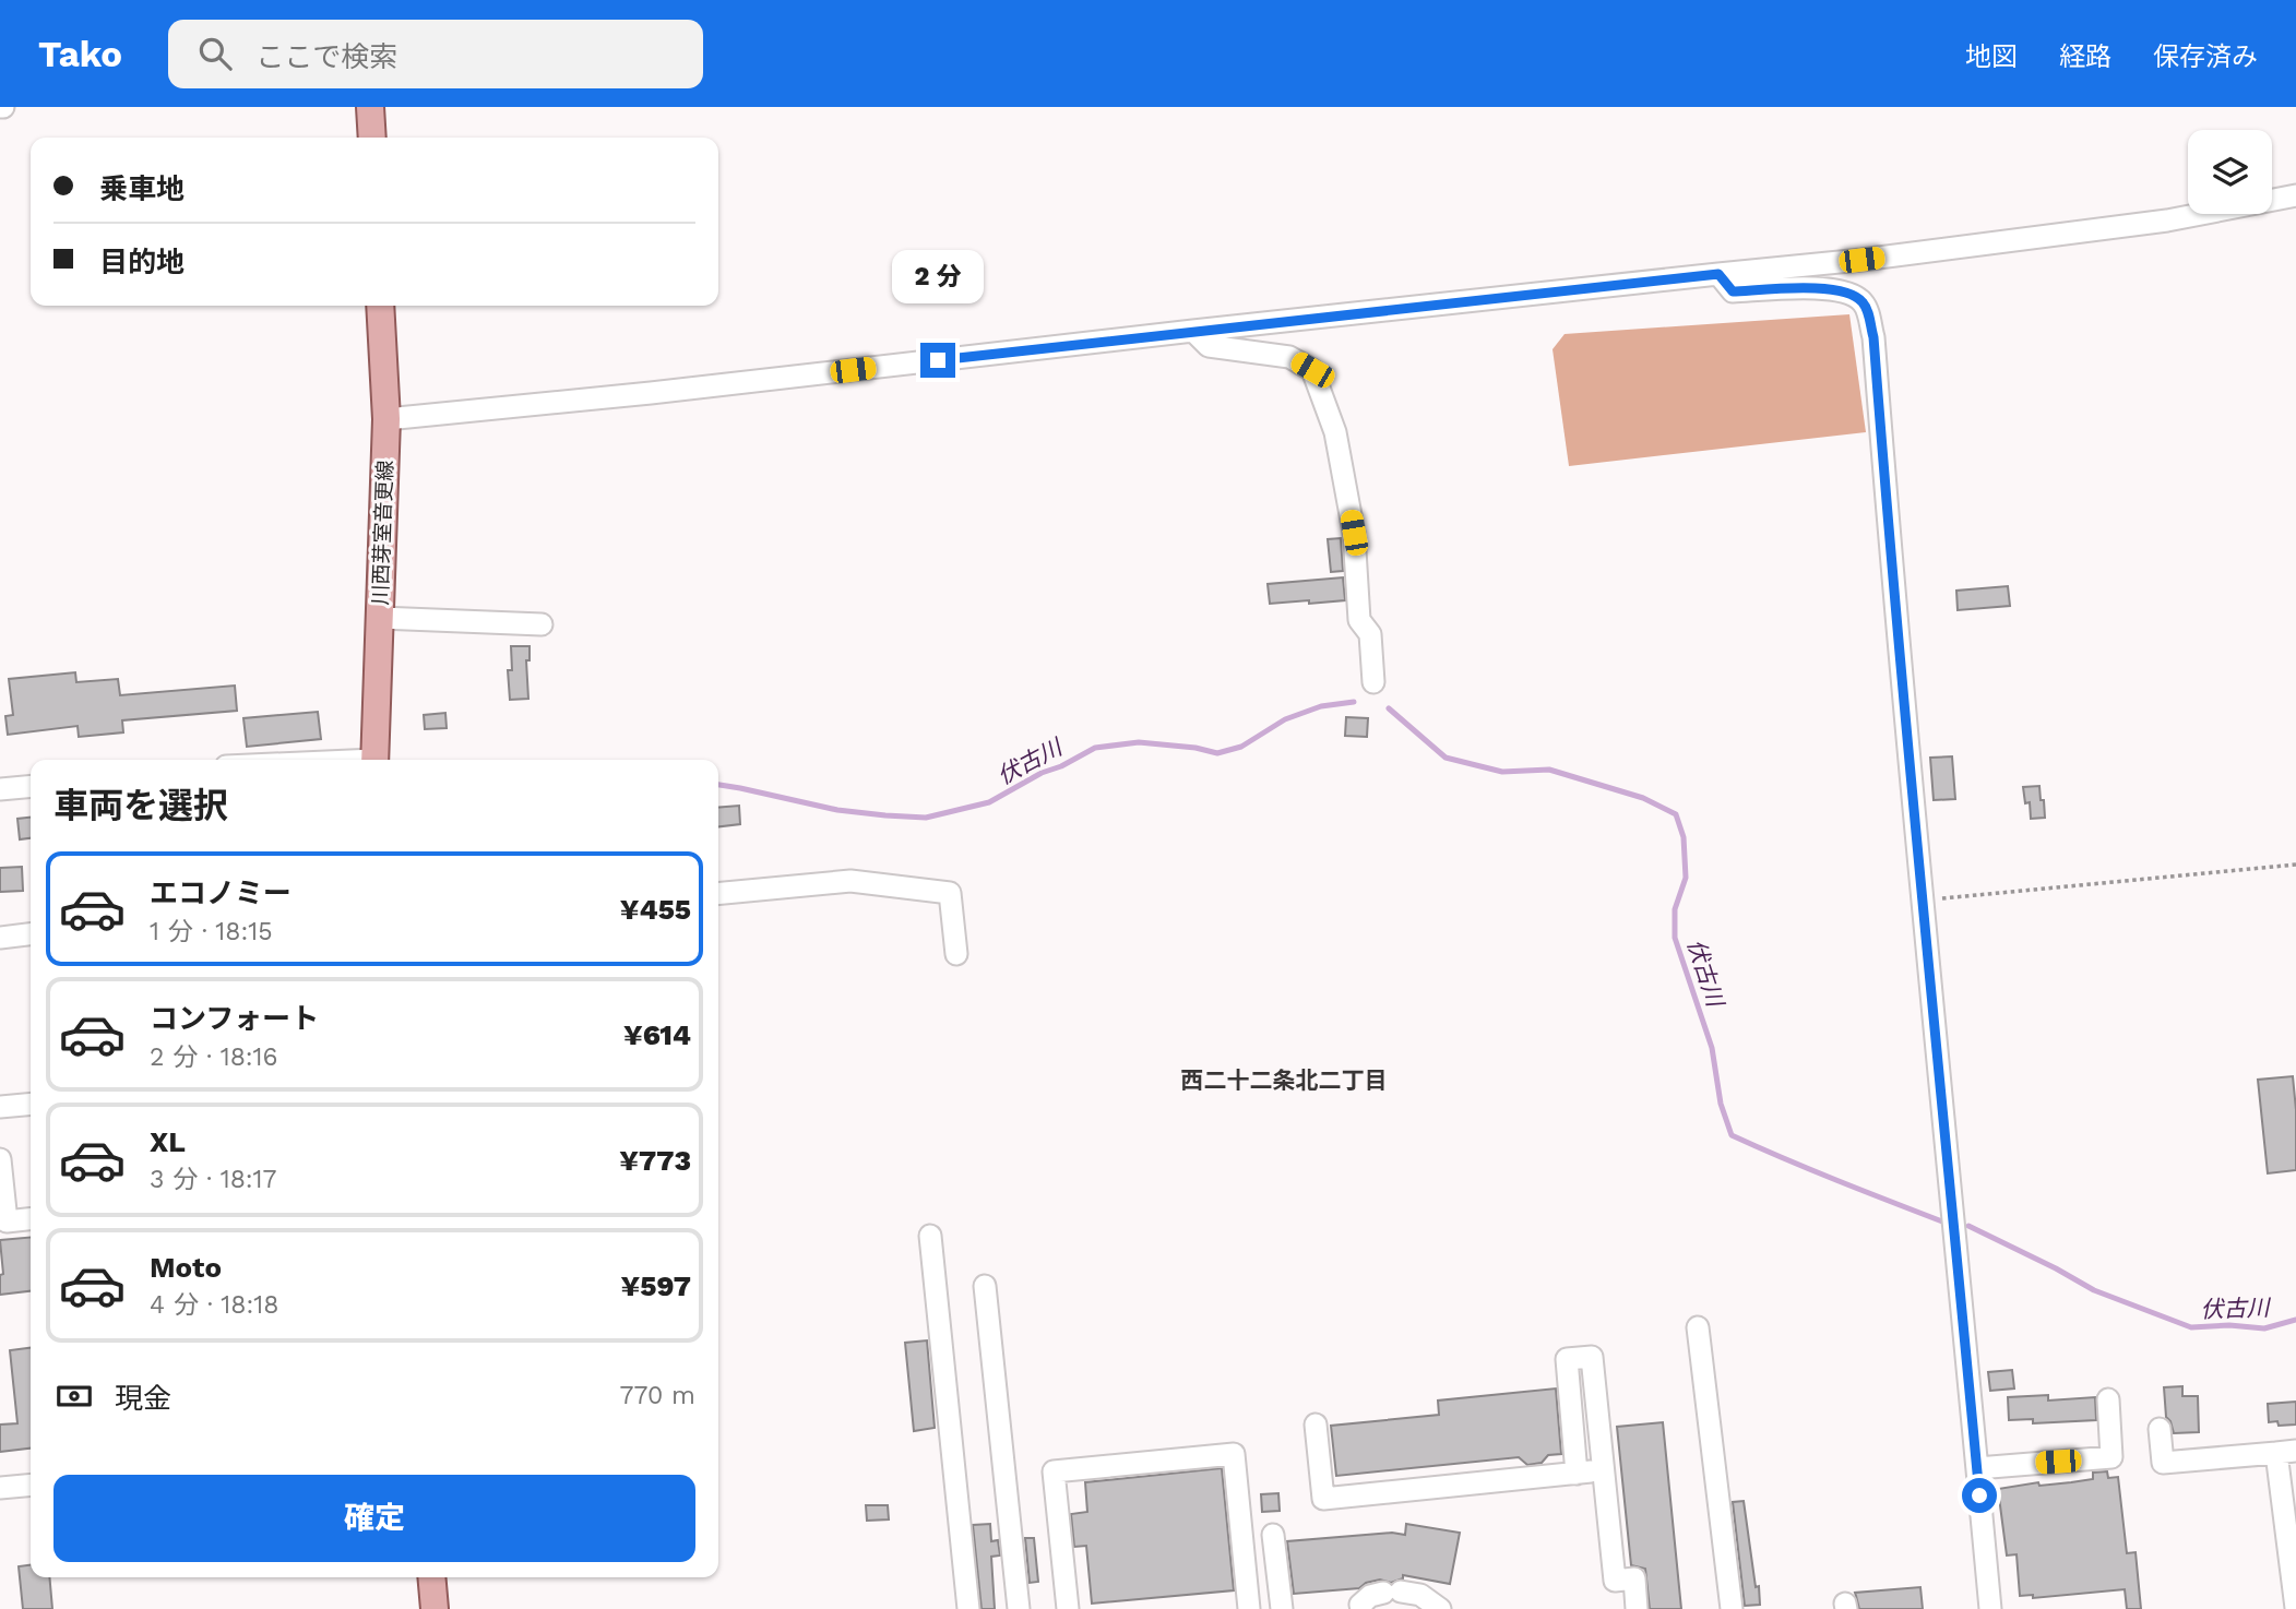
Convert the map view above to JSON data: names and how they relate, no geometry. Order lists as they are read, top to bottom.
{
  "streets": {
    "main road": ["川西芽室音更線"]
  },
  "districts": ["西二十二条北二丁目"],
  "water": ["伏古川"],
  "page": {
    "header": "Tako",
    "search": "ここで検索",
    "nav": ["地図", "経路", "保存済み"],
    "banner": ["乗車地", "目的地"],
    "bubble": "2 分",
    "heading": "車両を選択",
    "list": [
      {
        "name": "エコノミー",
        "note": "1 分 · 18:15",
        "value": "¥455"
      },
      {
        "name": "コンフォート",
        "note": "2 分 · 18:16",
        "value": "¥614"
      },
      {
        "name": "XL",
        "note": "3 分 · 18:17",
        "value": "¥773"
      },
      {
        "name": "Moto",
        "note": "4 分 · 18:18",
        "value": "¥597"
      }
    ],
    "pay": ["現金", "770 m"],
    "buttons": "確定"
  }
}
